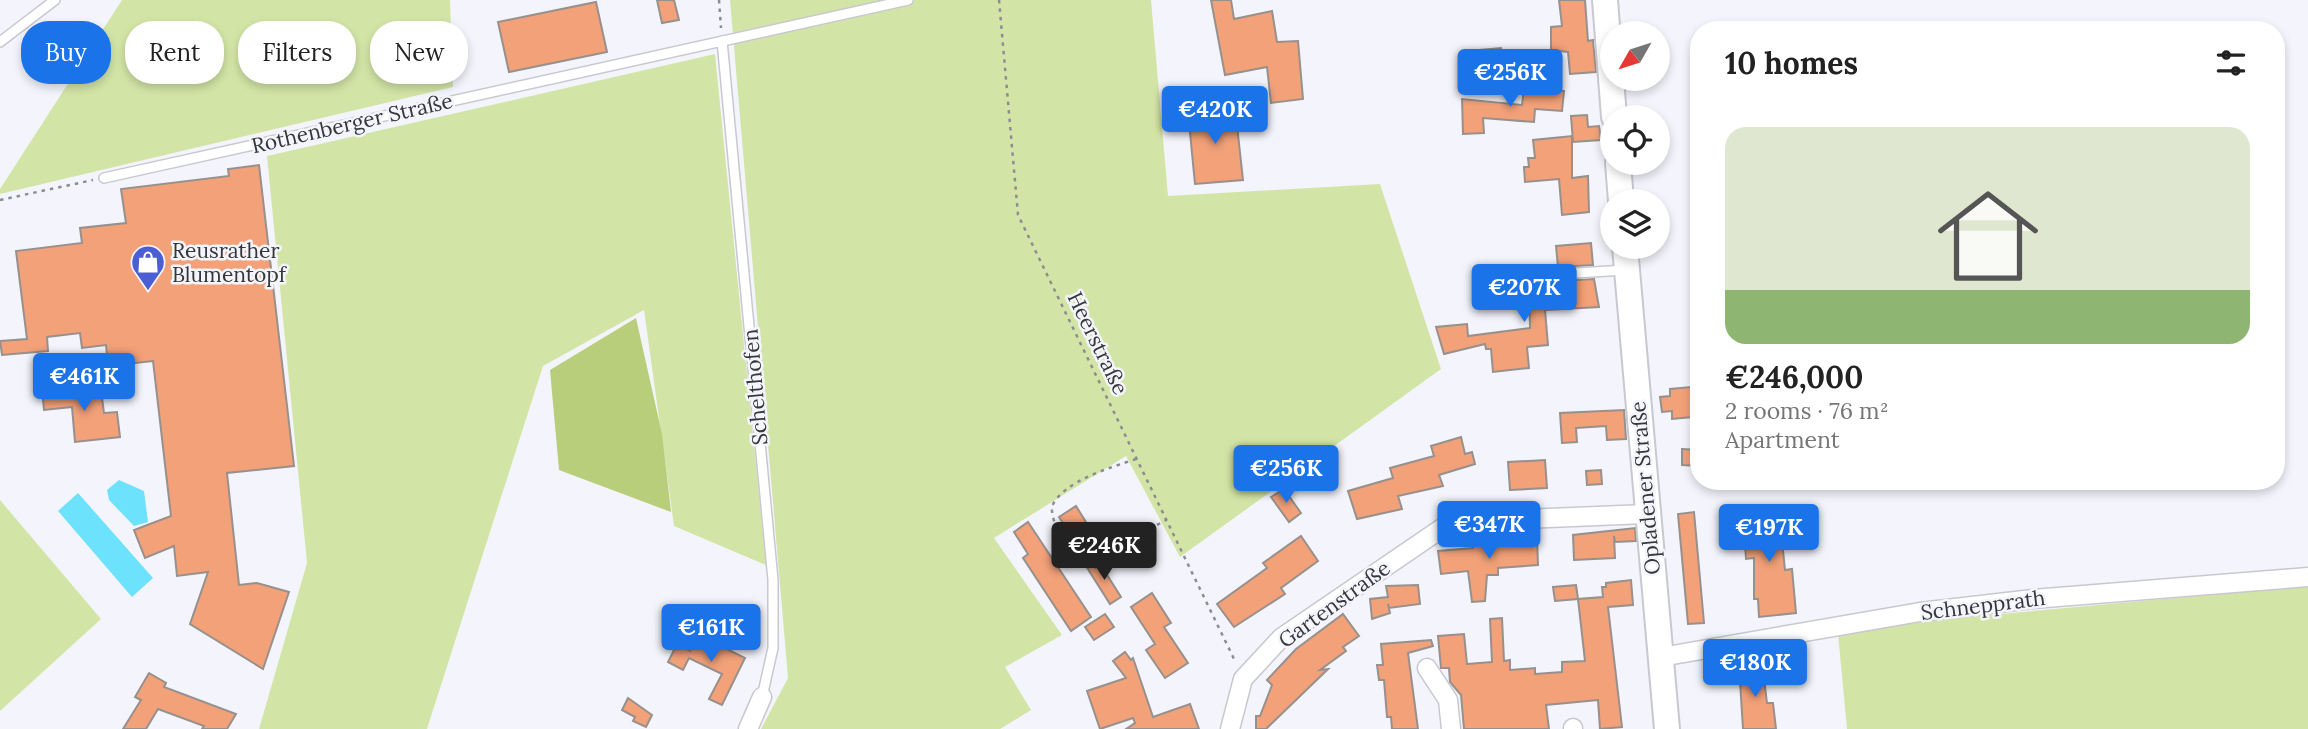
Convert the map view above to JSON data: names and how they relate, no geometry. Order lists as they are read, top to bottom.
{
  "streets": {
    "main road": ["Opladener Straße"],
    "street": ["Schelthofen", "Gartenstraße", "Schnepprath"],
    "lane": ["Rothenberger Straße"],
    "path": ["Heerstraße"]
  },
  "crossings": [
    ["Rothenberger Straße", "Schelthofen"],
    ["Heerstraße", "Gartenstraße"],
    ["Opladener Straße", "Gartenstraße"],
    ["Opladener Straße", "Schnepprath"]
  ],
  "places": {
    "shop": ["Reusrather Blumentopf"]
  },
  "north": "bottom left",
  "page": {
    "chip": [
      "Buy",
      "Rent",
      "Filters",
      "New"
    ],
    "heading": "10 homes",
    "price": [
      "€256K",
      "€420K",
      "€207K",
      "€461K",
      "€256K",
      "€347K",
      "€197K",
      "€246K",
      "€161K",
      "€180K"
    ],
    "list": [
      {
        "name": "€246,000",
        "note": "2 rooms · 76 m² · Apartment"
      }
    ]
  }
}
